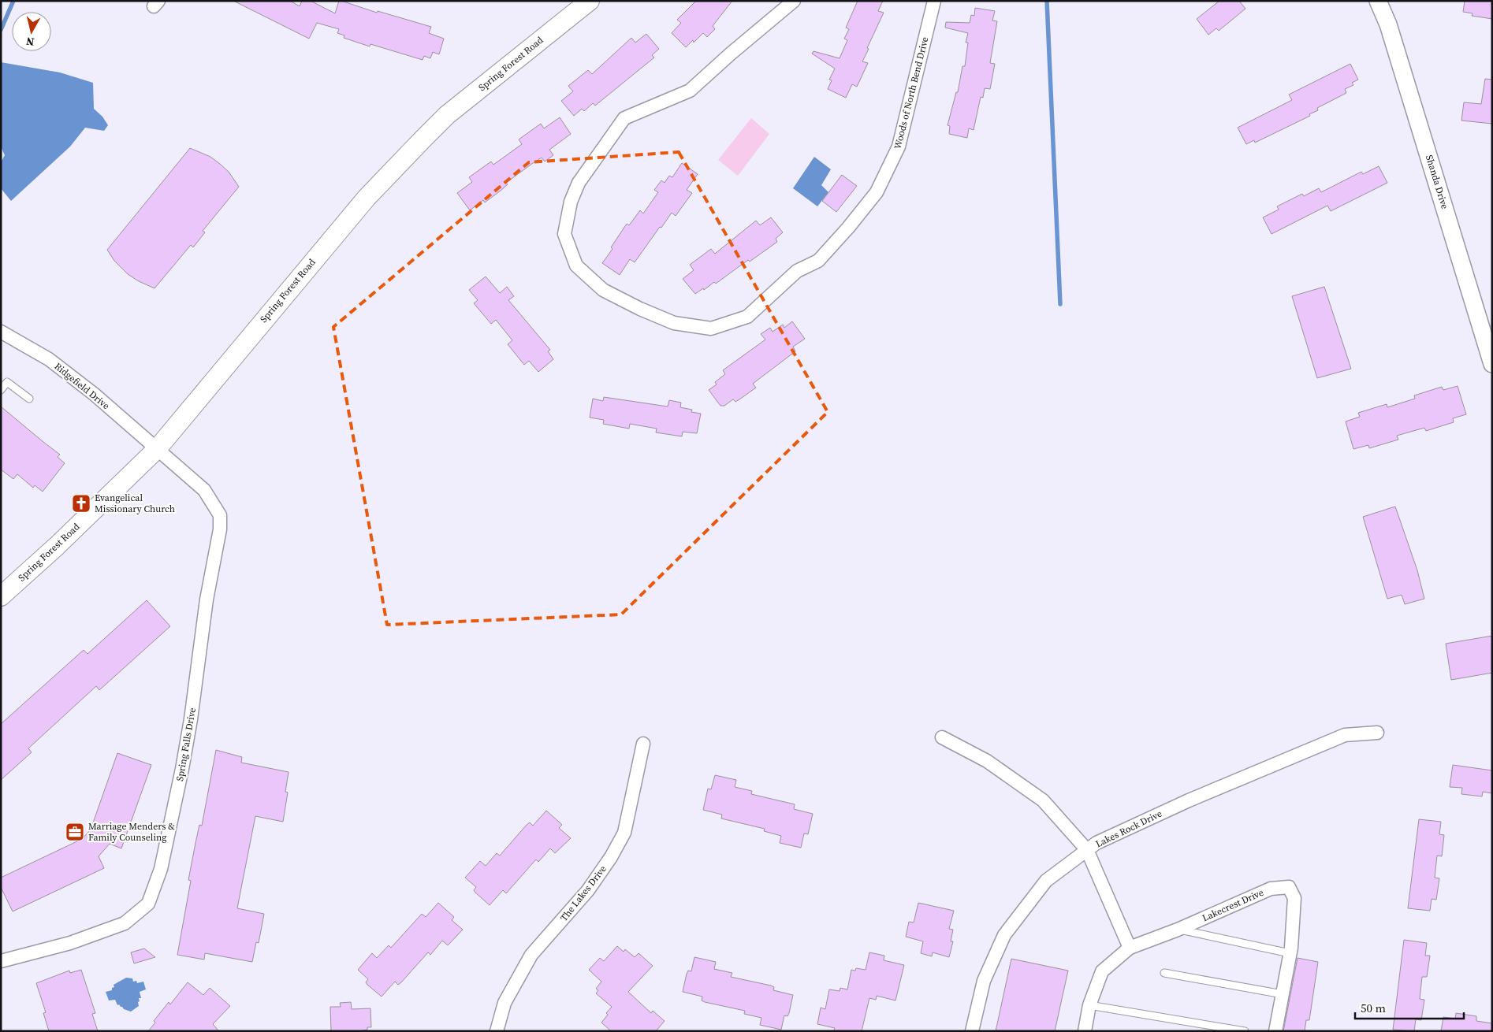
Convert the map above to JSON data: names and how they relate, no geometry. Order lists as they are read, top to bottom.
{
  "streets": {
    "main road": ["Spring Forest Road"],
    "street": [
      "Woods of North Bend Drive",
      "Shanda Drive",
      "Ridgefield Drive",
      "Spring Falls Drive",
      "Lakes Rock Drive",
      "The Lakes Drive",
      "Lakecrest Drive"
    ]
  },
  "crossings": [
    ["Spring Forest Road", "Ridgefield Drive"],
    ["Spring Forest Road", "Spring Falls Drive"],
    ["Ridgefield Drive", "Spring Falls Drive"]
  ],
  "places": {
    "church": ["Evangelical Missionary Church"],
    "office": ["Marriage Menders & Family Counseling"]
  },
  "scale_bar": "50 m",
  "north": "bottom"
}
